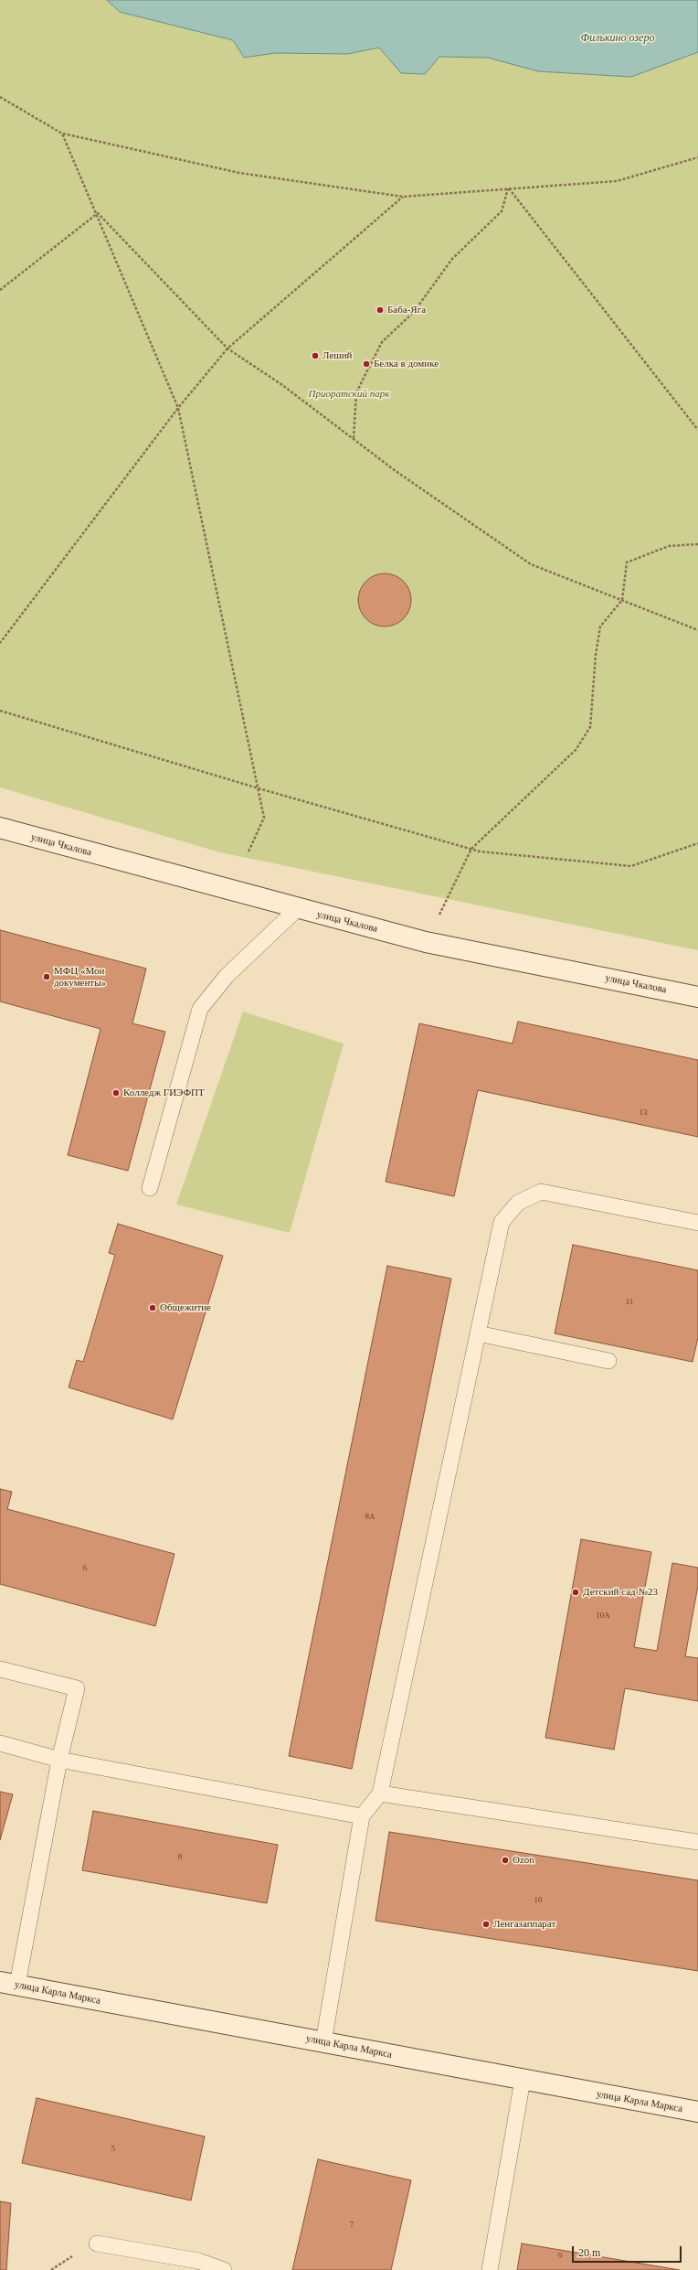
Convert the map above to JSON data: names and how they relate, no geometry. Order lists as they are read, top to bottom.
{
  "streets": {
    "main road": ["улица Чкалова", "улица Карла Маркса"]
  },
  "water": ["Филькино озеро"],
  "parks": ["Приоратский парк"],
  "places": [
    "Баба-Яга",
    "Леший",
    "Белка в домике",
    "МФЦ «Мои документы»",
    "Колледж ГИЭФПТ",
    "Общежитие",
    "Детский сад №23",
    "Ozon",
    "Ленгазаппарат"
  ],
  "house_numbers": [
    "13",
    "11",
    "8А",
    "6",
    "10А",
    "8",
    "10",
    "5",
    "7",
    "9"
  ],
  "scale_bar": "20 m"
}
